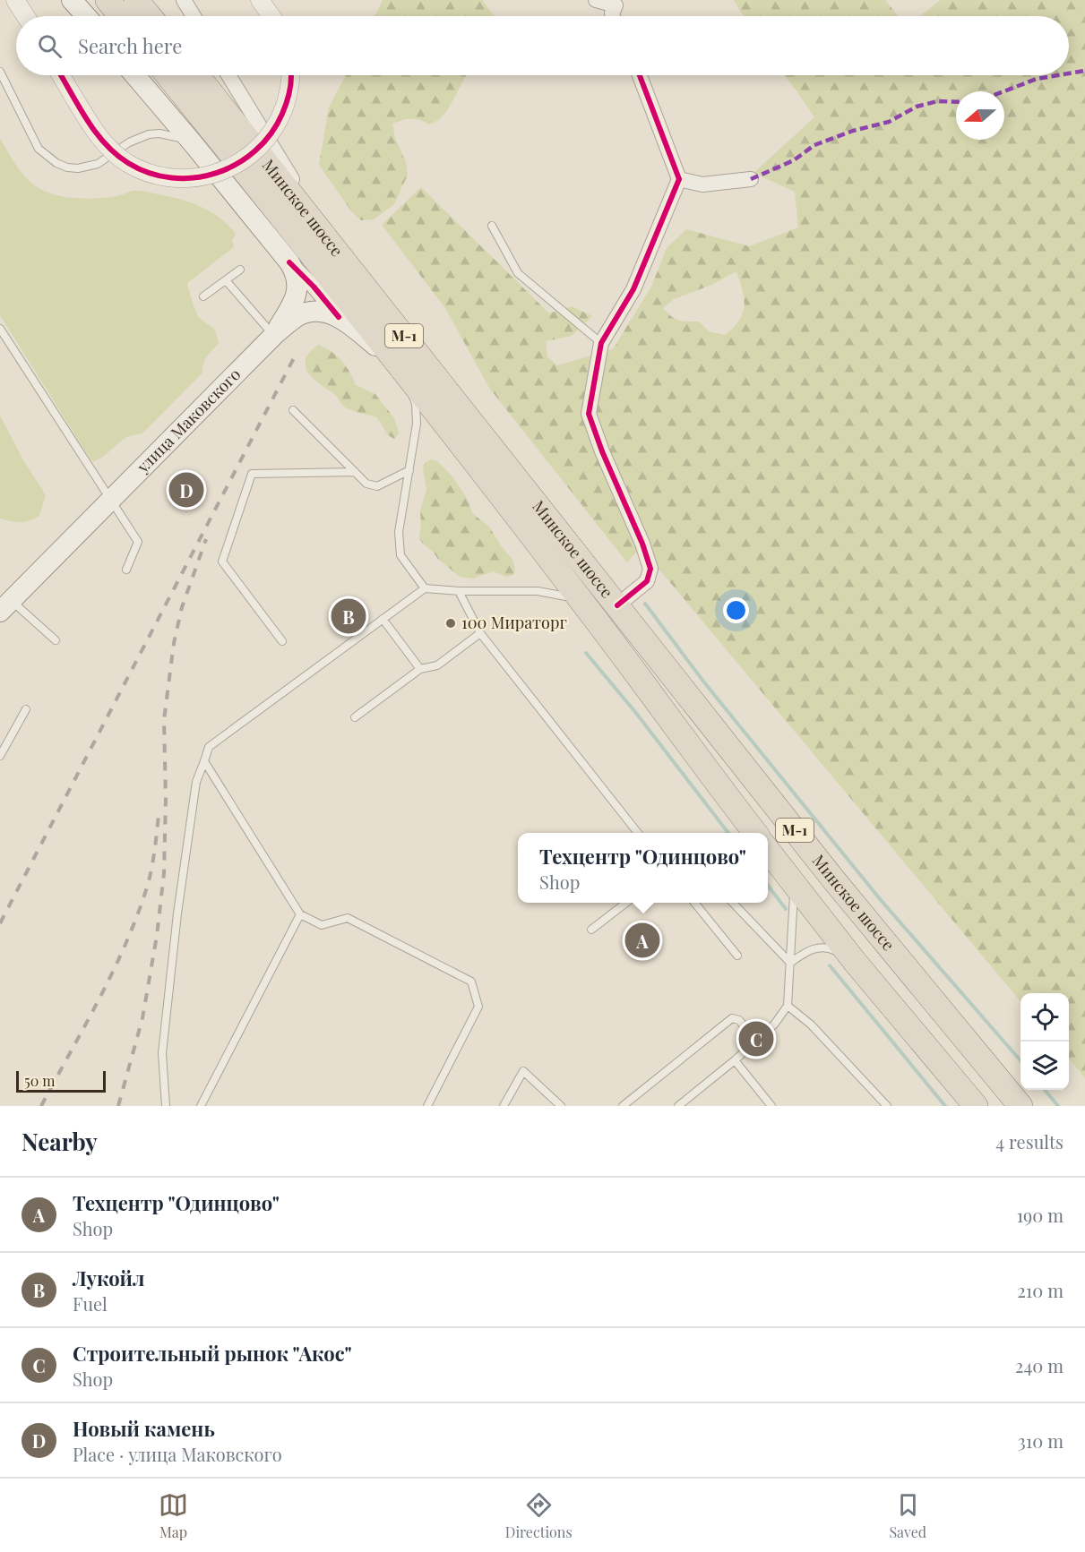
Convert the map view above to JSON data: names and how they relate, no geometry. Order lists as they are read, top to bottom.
{
  "streets": {
    "highway": ["Минское шоссе", "М-1"],
    "main road": ["улица Маковского"]
  },
  "crossings": [
    ["Минское шоссе", "улица Маковского"]
  ],
  "places": ["100 Мираторг"],
  "scale_bar": "50 m",
  "north": "left",
  "page": {
    "search": "Search here",
    "pins": [
      "D",
      "B",
      "A",
      "C"
    ],
    "popup": ["Техцентр \"Одинцово\"", "Shop"],
    "scale": "50 m",
    "heading": ["Nearby", "4 results"],
    "list": [
      {
        "mark": "A",
        "name": "Техцентр \"Одинцово\"",
        "note": "Shop",
        "value": "190 m"
      },
      {
        "mark": "B",
        "name": "Лукойл",
        "note": "Fuel",
        "value": "210 m"
      },
      {
        "mark": "C",
        "name": "Строительный рынок \"Акос\"",
        "note": "Shop",
        "value": "240 m"
      },
      {
        "mark": "D",
        "name": "Новый камень",
        "note": "Place · улица Маковского",
        "value": "310 m"
      }
    ],
    "nav": ["Map", "Directions", "Saved"]
  }
}
